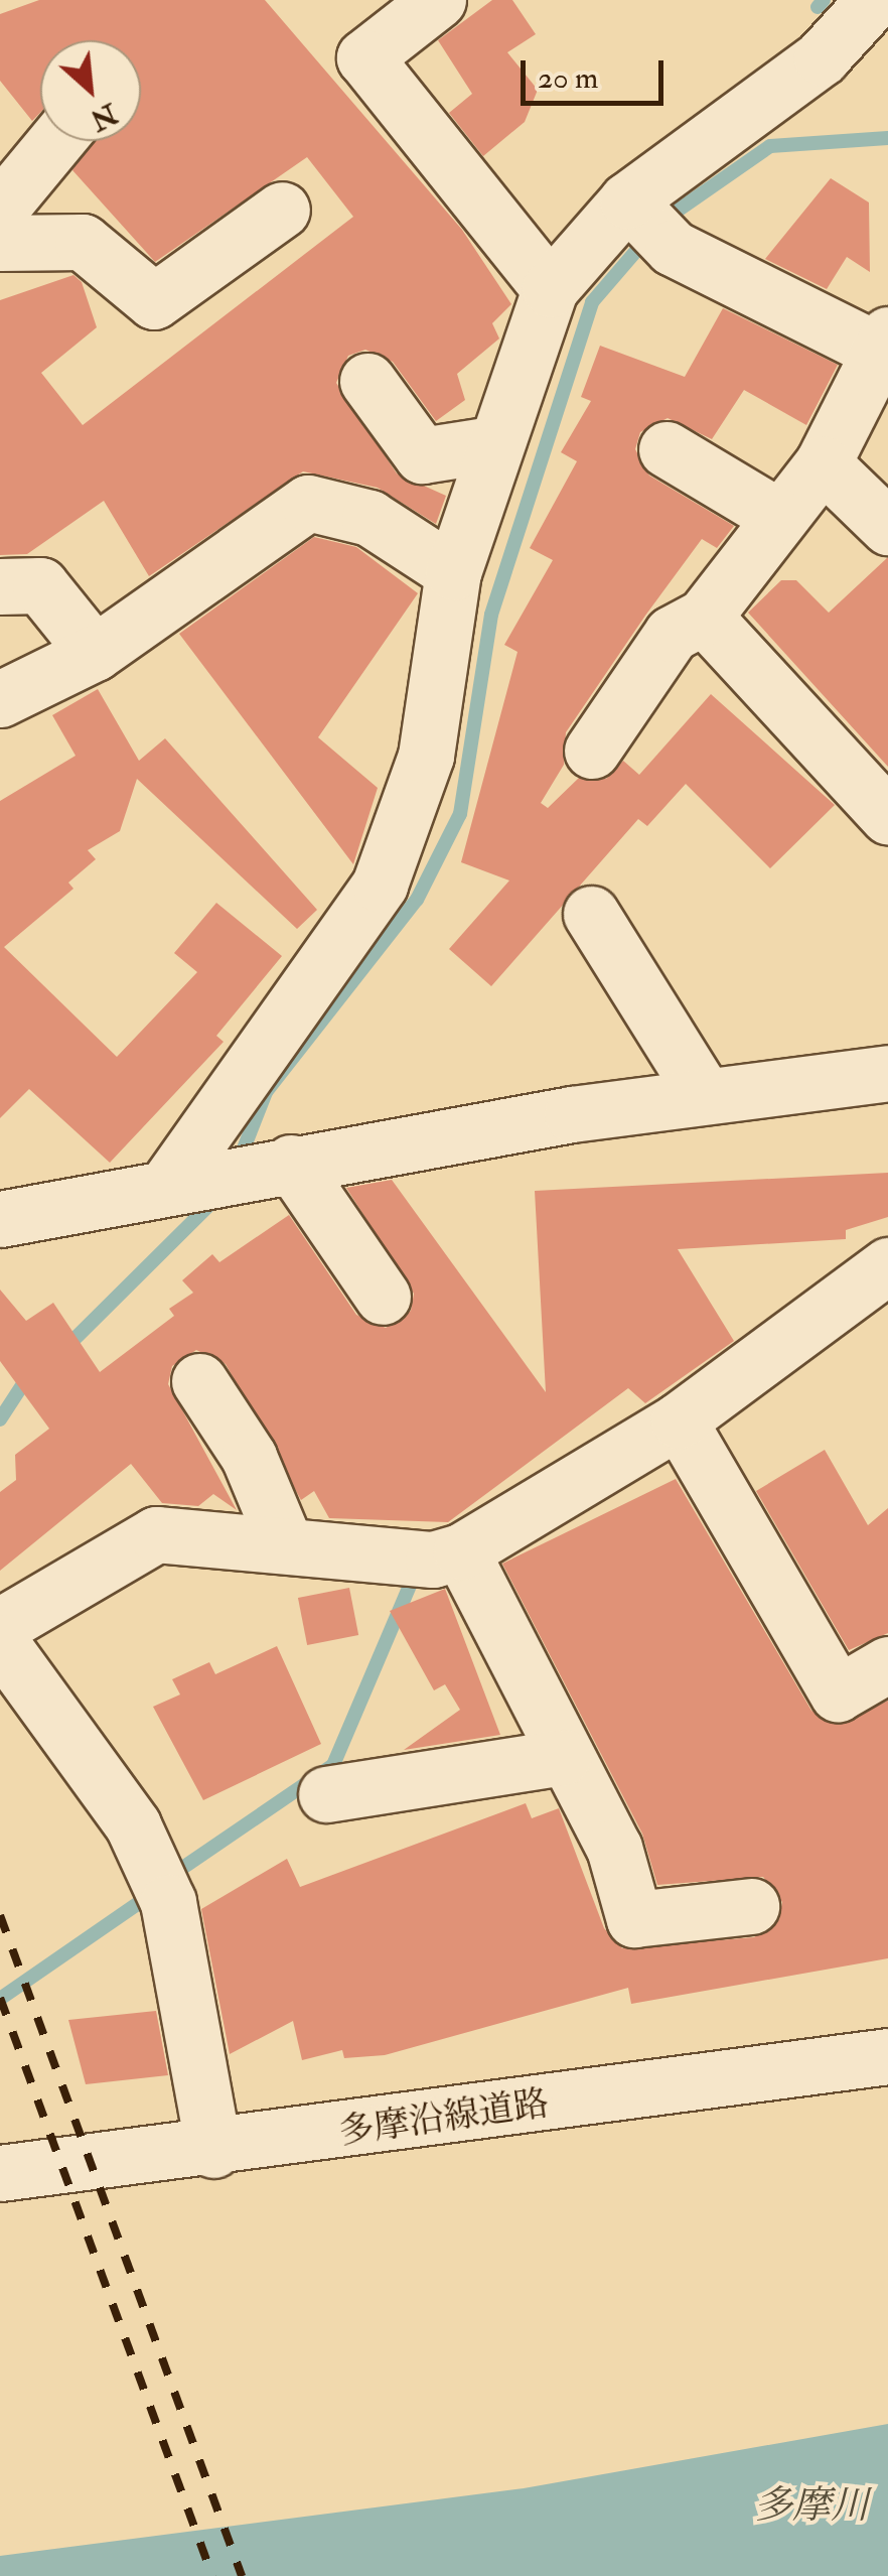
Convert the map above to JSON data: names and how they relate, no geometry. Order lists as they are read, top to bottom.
{
  "streets": {
    "street": ["多摩沿線道路"]
  },
  "water": ["多摩川"],
  "scale_bar": "20 m",
  "north": "bottom right"
}
